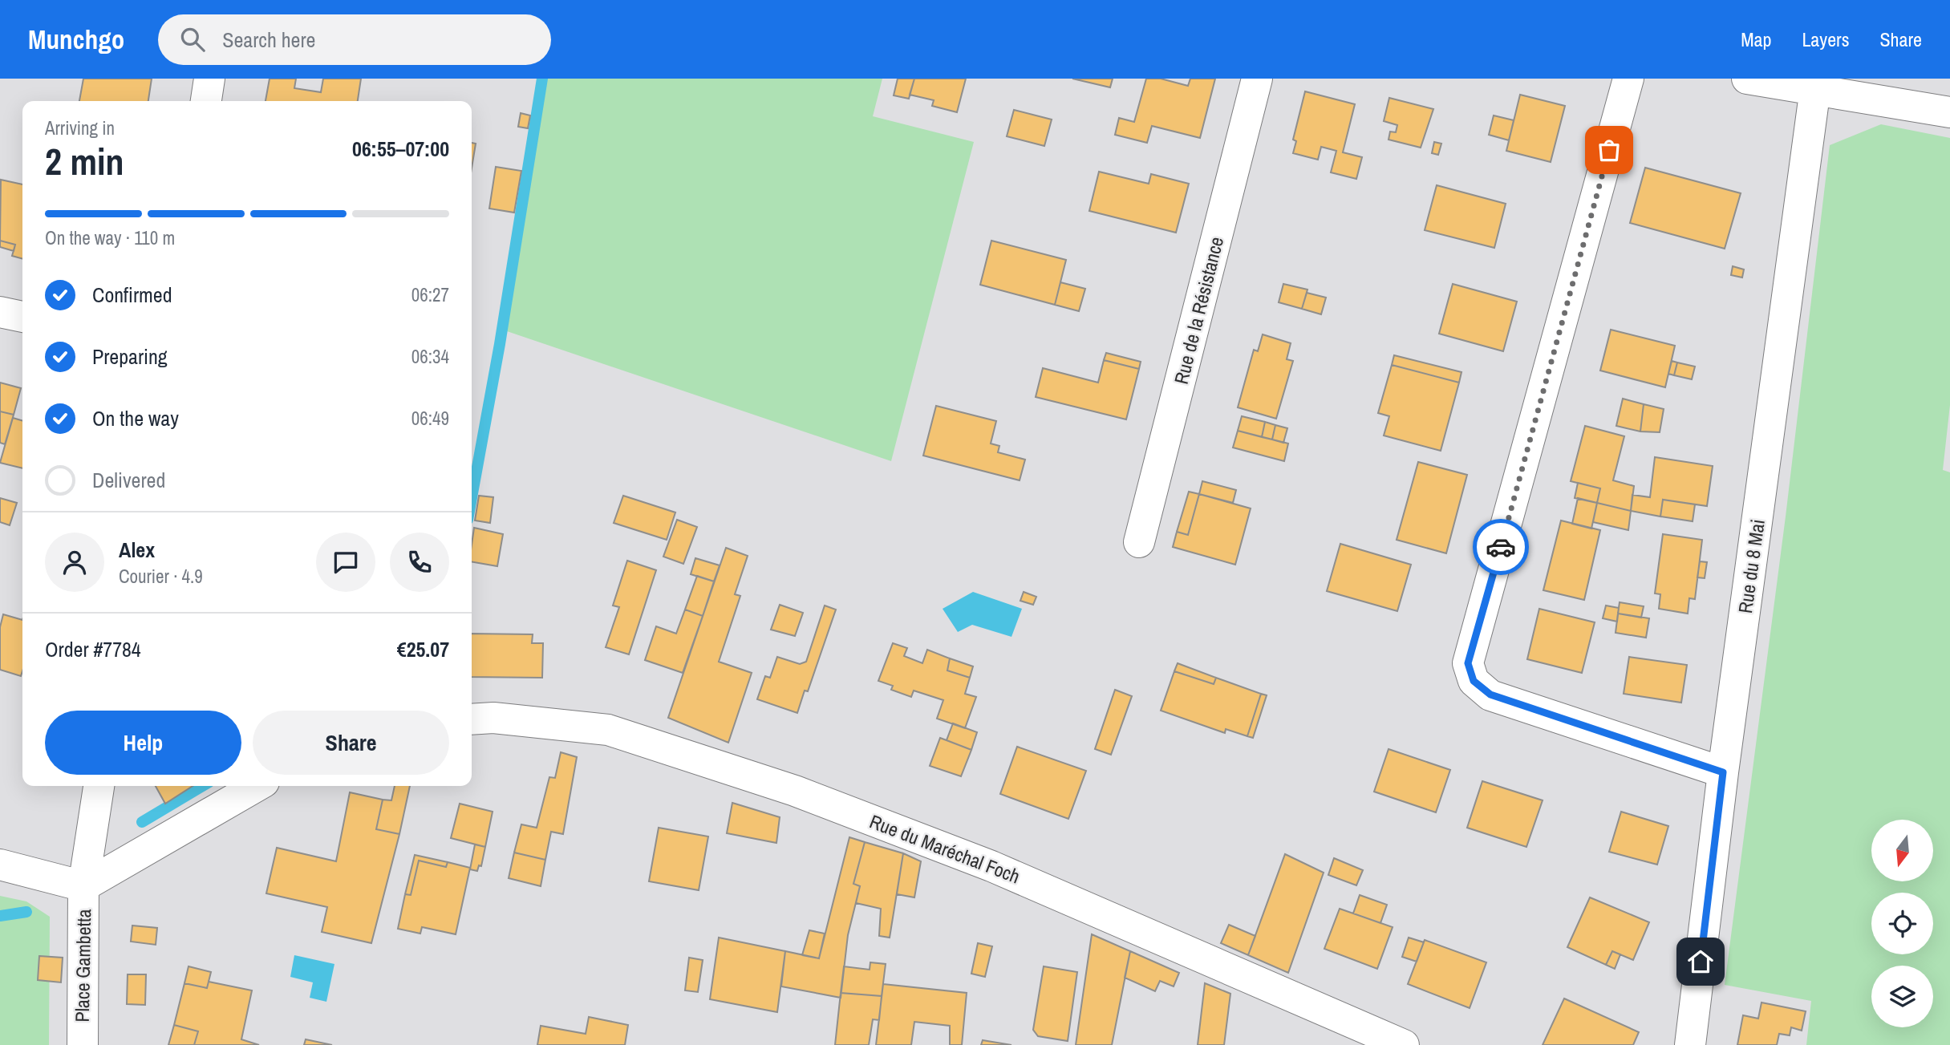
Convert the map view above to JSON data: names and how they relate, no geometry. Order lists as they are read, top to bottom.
{
  "streets": {
    "street": [
      "Rue de la Résistance",
      "Rue du 8 Mai",
      "Rue du Maréchal Foch",
      "Place Gambetta"
    ]
  },
  "north": "bottom",
  "page": {
    "header": "Munchgo",
    "search": "Search here",
    "nav": ["Map", "Layers", "Share"],
    "heading": ["2 min", "Arriving in", "06:55–07:00"],
    "panel": [
      "Alex",
      "Courier · 4.9",
      "Order #7784",
      "€25.07"
    ],
    "bar": "On the way · 110 m",
    "list": [
      ["Confirmed", "06:27"],
      ["Preparing", "06:34"],
      ["On the way", "06:49"],
      "Delivered"
    ],
    "buttons": ["Help", "Share"]
  }
}
